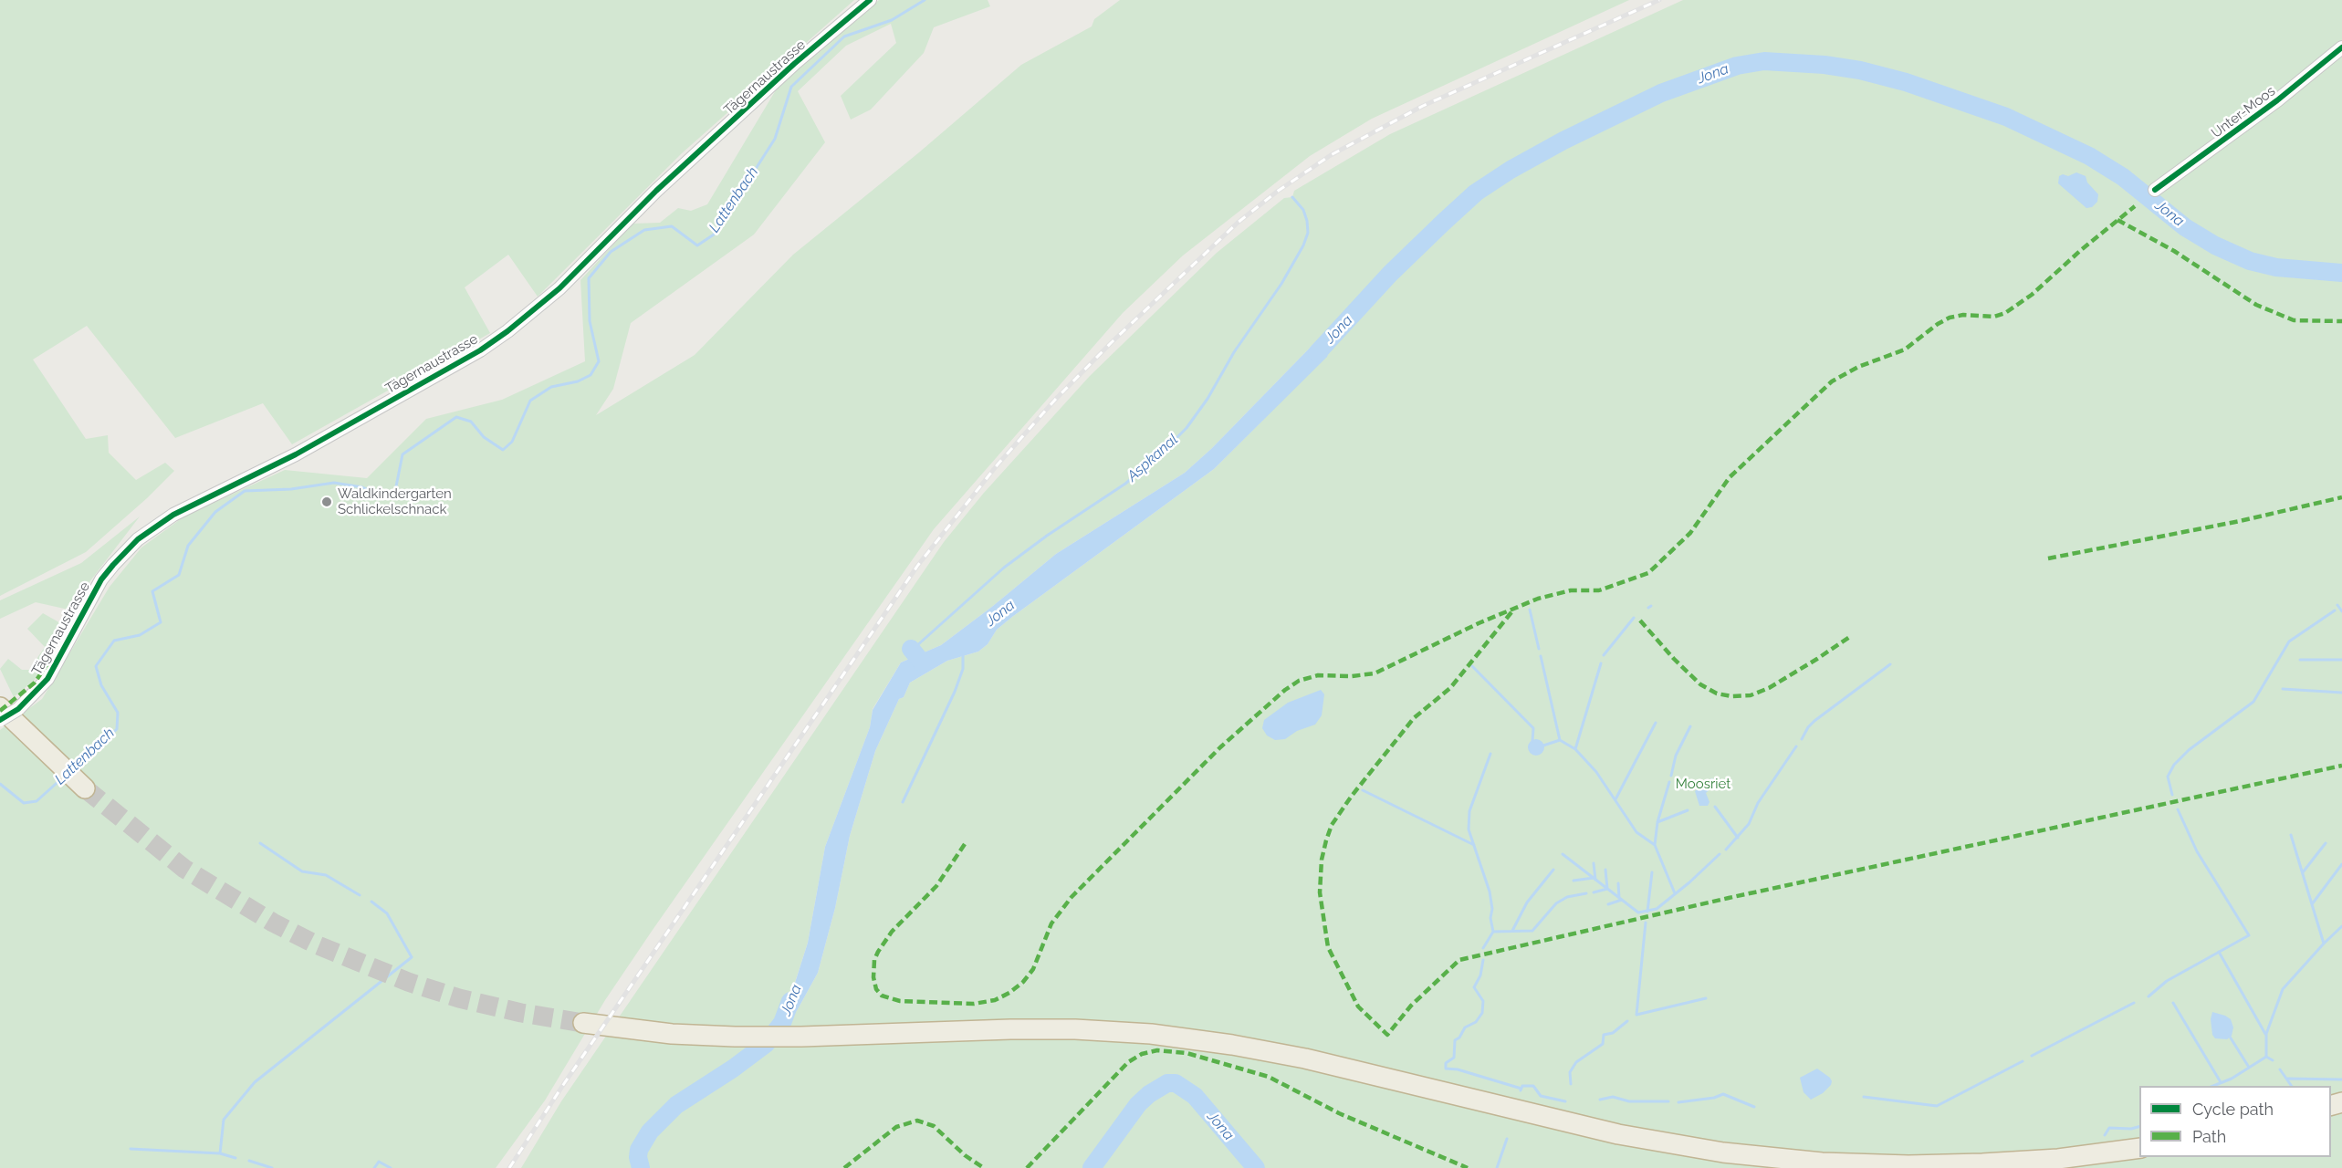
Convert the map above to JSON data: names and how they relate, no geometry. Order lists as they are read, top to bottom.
{
  "streets": {
    "street": ["Tägernaustrasse", "Unter-Moos"]
  },
  "water": ["Jona", "Lattenbach", "Aspkanal"],
  "parks": ["Moosriet"],
  "places": ["Waldkindergarten Schlickelschnack"],
  "legend": ["Cycle path", "Path"]
}
